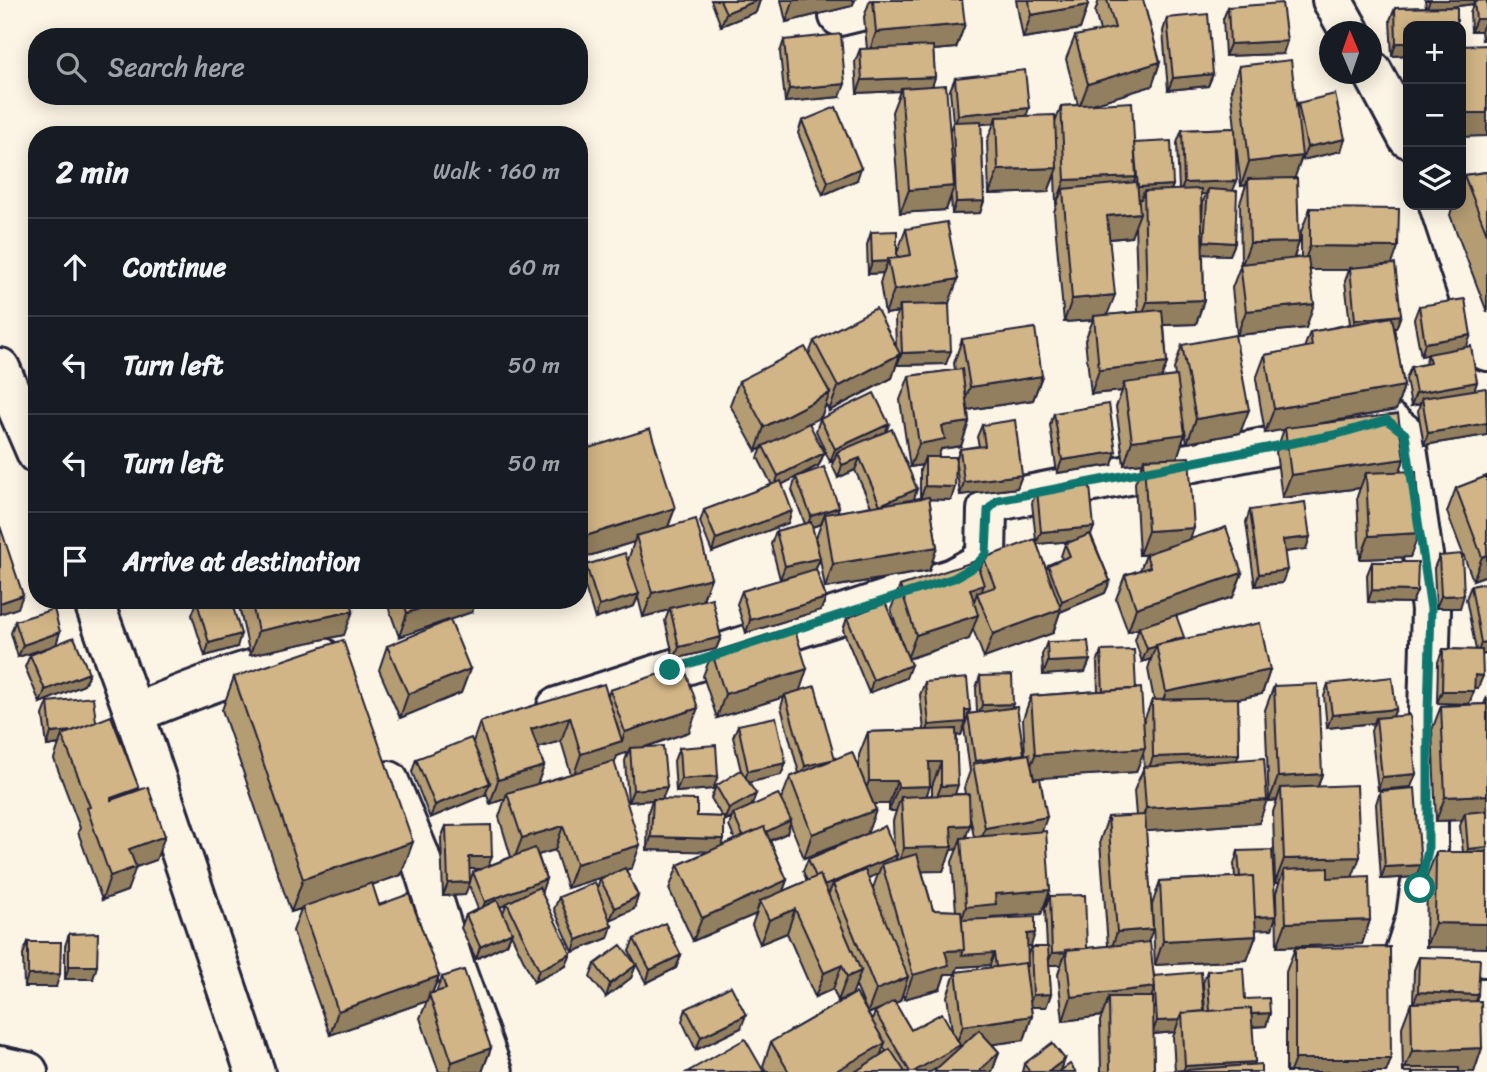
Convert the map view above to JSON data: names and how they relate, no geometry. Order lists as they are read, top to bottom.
{
  "north": "top",
  "page": {
    "map_buttons": ["+", "−"],
    "search": "Search here",
    "heading": ["2 min", "Walk · 160 m"],
    "list": [
      ["Continue", "60 m"],
      ["Turn left", "50 m"],
      ["Turn left", "50 m"],
      "Arrive at destination"
    ]
  }
}
